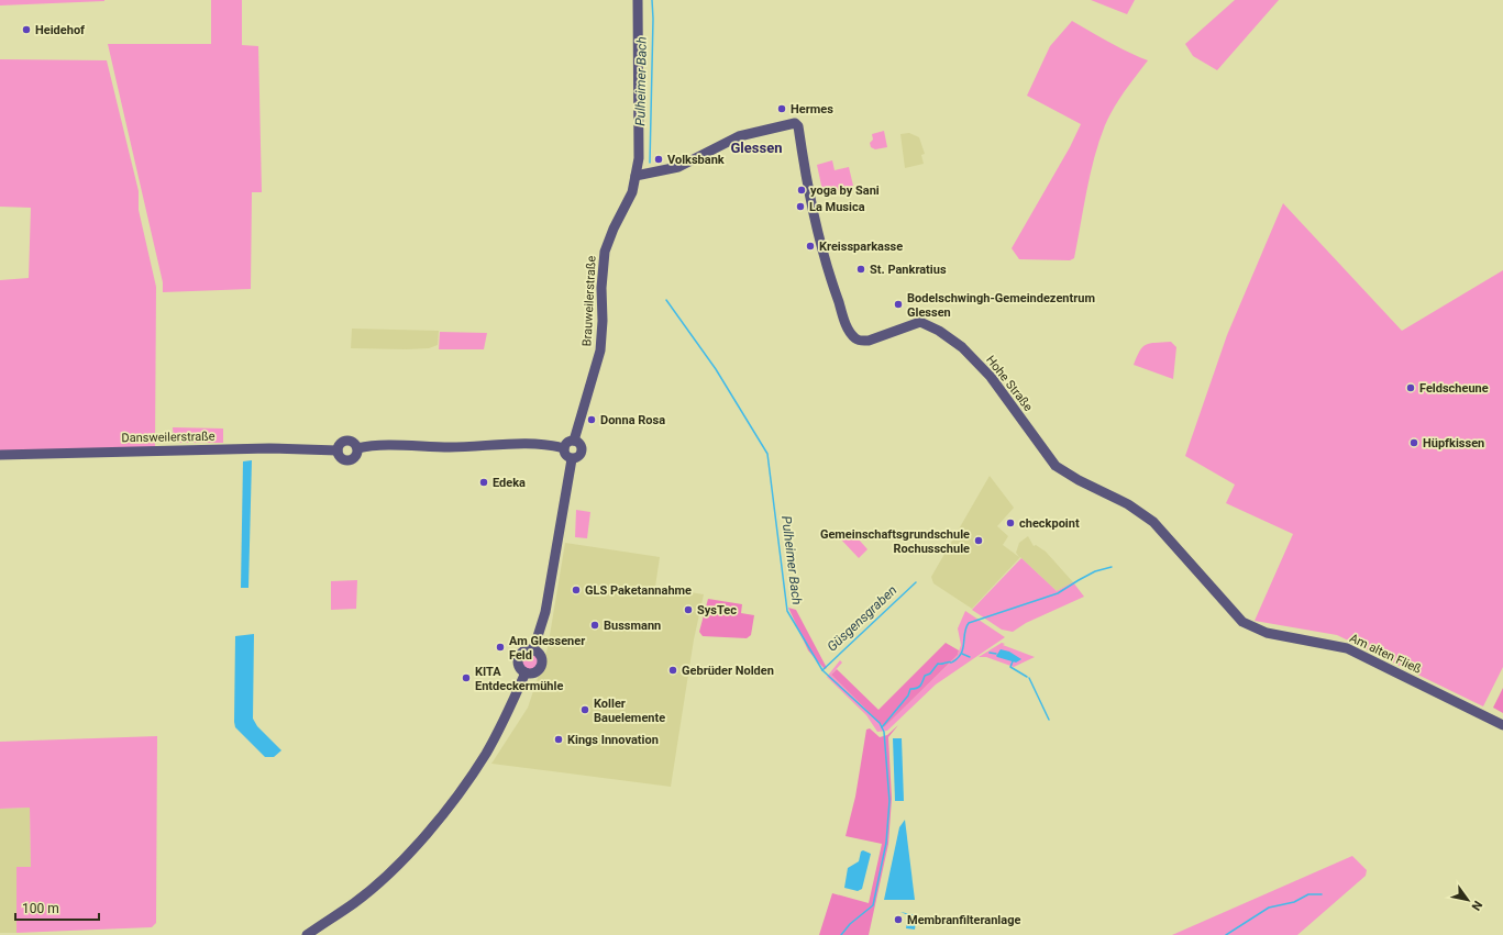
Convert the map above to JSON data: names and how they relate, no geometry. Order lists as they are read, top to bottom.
{
  "streets": {
    "main road": [
      "Brauweilerstraße",
      "Hohe Straße",
      "Dansweilerstraße",
      "Am alten Fließ"
    ]
  },
  "crossings": [
    ["Brauweilerstraße", "Hohe Straße"],
    ["Brauweilerstraße", "Dansweilerstraße"],
    ["Hohe Straße", "Am alten Fließ"]
  ],
  "districts": ["Glessen"],
  "water": ["Pulheimer Bach", "Güsgensgraben"],
  "places": [
    "Heidehof",
    "Hermes",
    "Volksbank",
    "yoga by Sani",
    "La Musica",
    "Kreissparkasse",
    "St. Pankratius",
    "Bodelschwingh-Gemeindezentrum Glessen",
    "Feldscheune",
    "Donna Rosa",
    "Hüpfkissen",
    "Edeka",
    "checkpoint",
    "Gemeinschaftsgrundschule Rochusschule",
    "GLS Paketannahme",
    "SysTec",
    "Bussmann",
    "Am Glessener Feld",
    "Gebrüder Nolden",
    "KITA Entdeckermühle",
    "Koller Bauelemente",
    "Kings Innovation",
    "Membranfilteranlage"
  ],
  "scale_bar": "100 m",
  "north": "bottom right"
}
